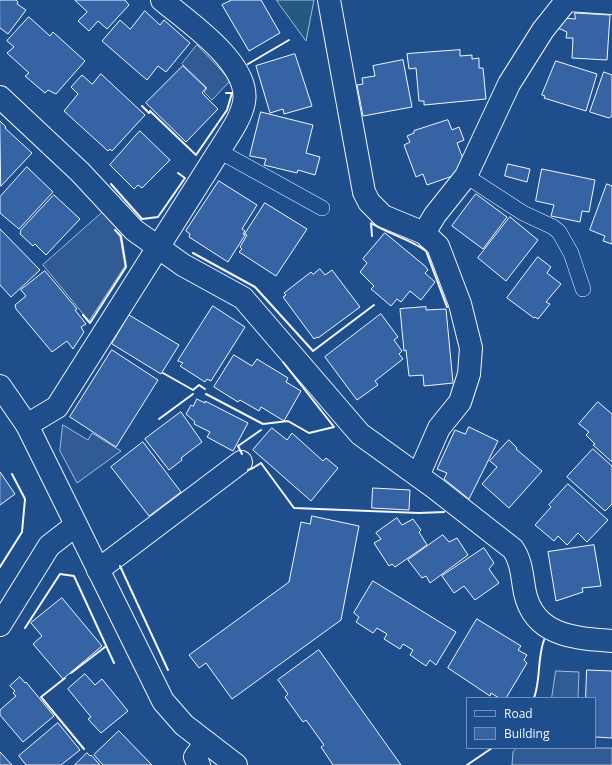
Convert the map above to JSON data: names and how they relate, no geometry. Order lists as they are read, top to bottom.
{
  "legend": ["Road", "Building"]
}
